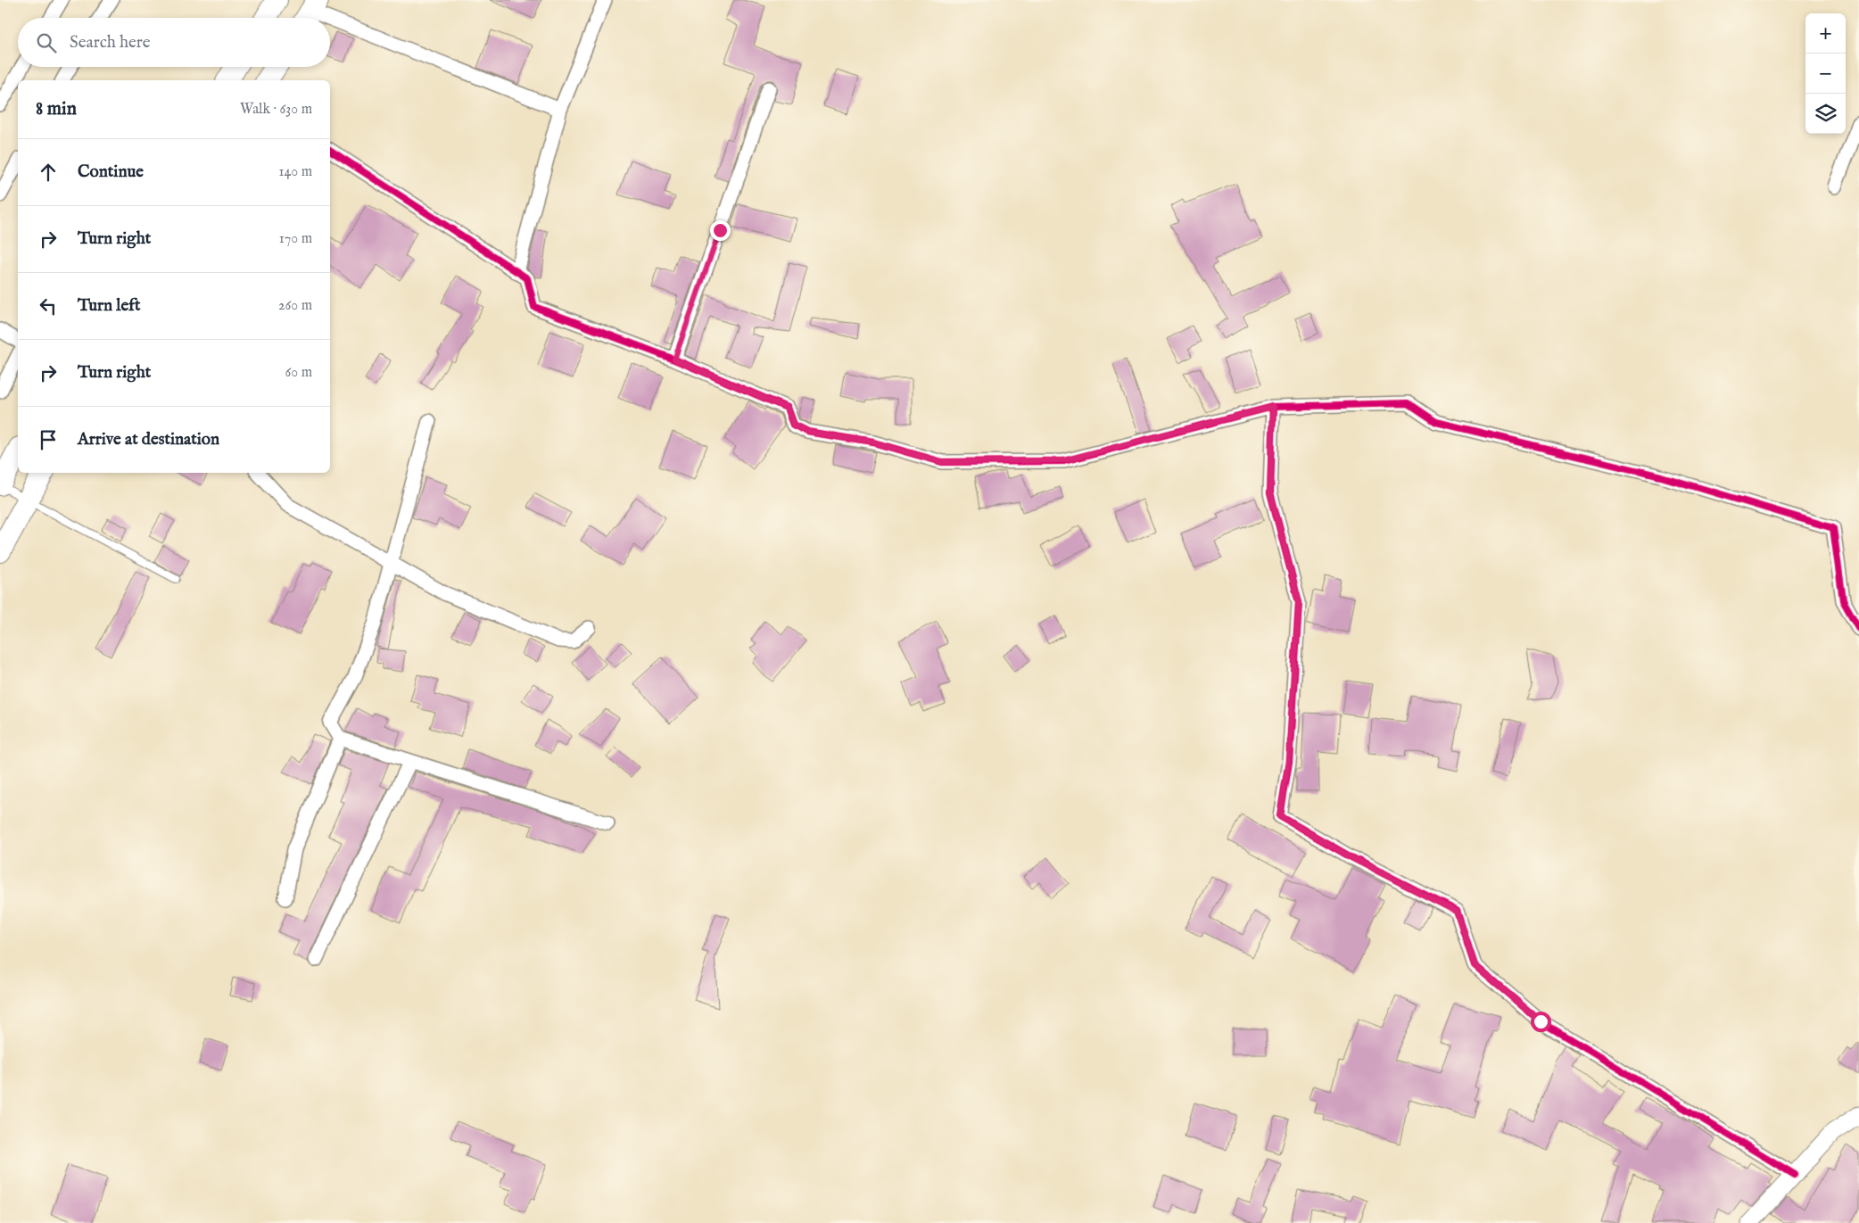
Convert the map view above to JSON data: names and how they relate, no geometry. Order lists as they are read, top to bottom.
{
  "page": {
    "map_buttons": ["+", "−"],
    "search": "Search here",
    "heading": ["8 min", "Walk · 630 m"],
    "list": [
      ["Continue", "140 m"],
      ["Turn right", "170 m"],
      ["Turn left", "260 m"],
      ["Turn right", "60 m"],
      "Arrive at destination"
    ]
  }
}
